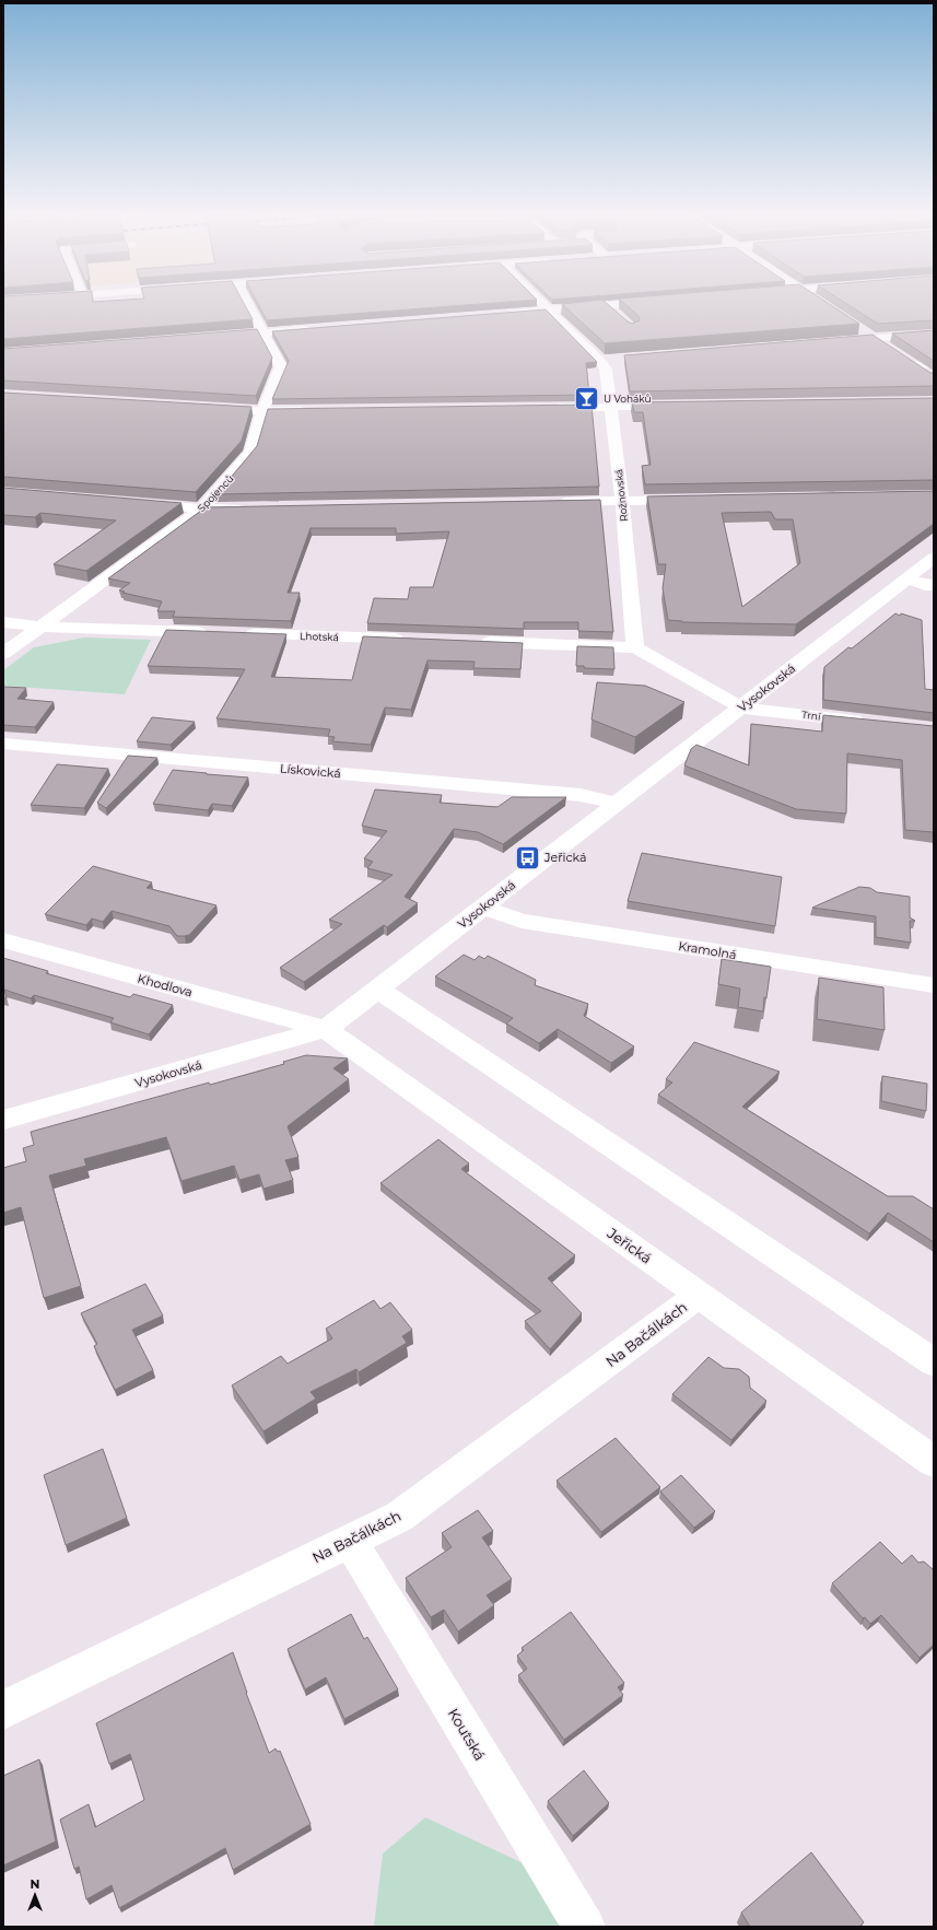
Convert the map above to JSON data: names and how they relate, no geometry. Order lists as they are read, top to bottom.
{
  "streets": {
    "street": [
      "Spojenců",
      "Rožnovská",
      "Lhotská",
      "Vysokovská",
      "Trní",
      "Lískovická",
      "Kramolná",
      "Khodlova",
      "Jeřická",
      "Na Bačálkách",
      "Koutská"
    ]
  },
  "crossings": [
    ["Vysokovská", "Trní"],
    ["Vysokovská", "Lískovická"],
    ["Vysokovská", "Kramolná"],
    ["Vysokovská", "Khodlova"],
    ["Vysokovská", "Jeřická"],
    ["Khodlova", "Jeřická"],
    ["Jeřická", "Na Bačálkách"],
    ["Na Bačálkách", "Koutská"]
  ],
  "places": {
    "bar": ["U Voháků"],
    "bus stop": ["Jeřická"]
  },
  "north": "top"
}
